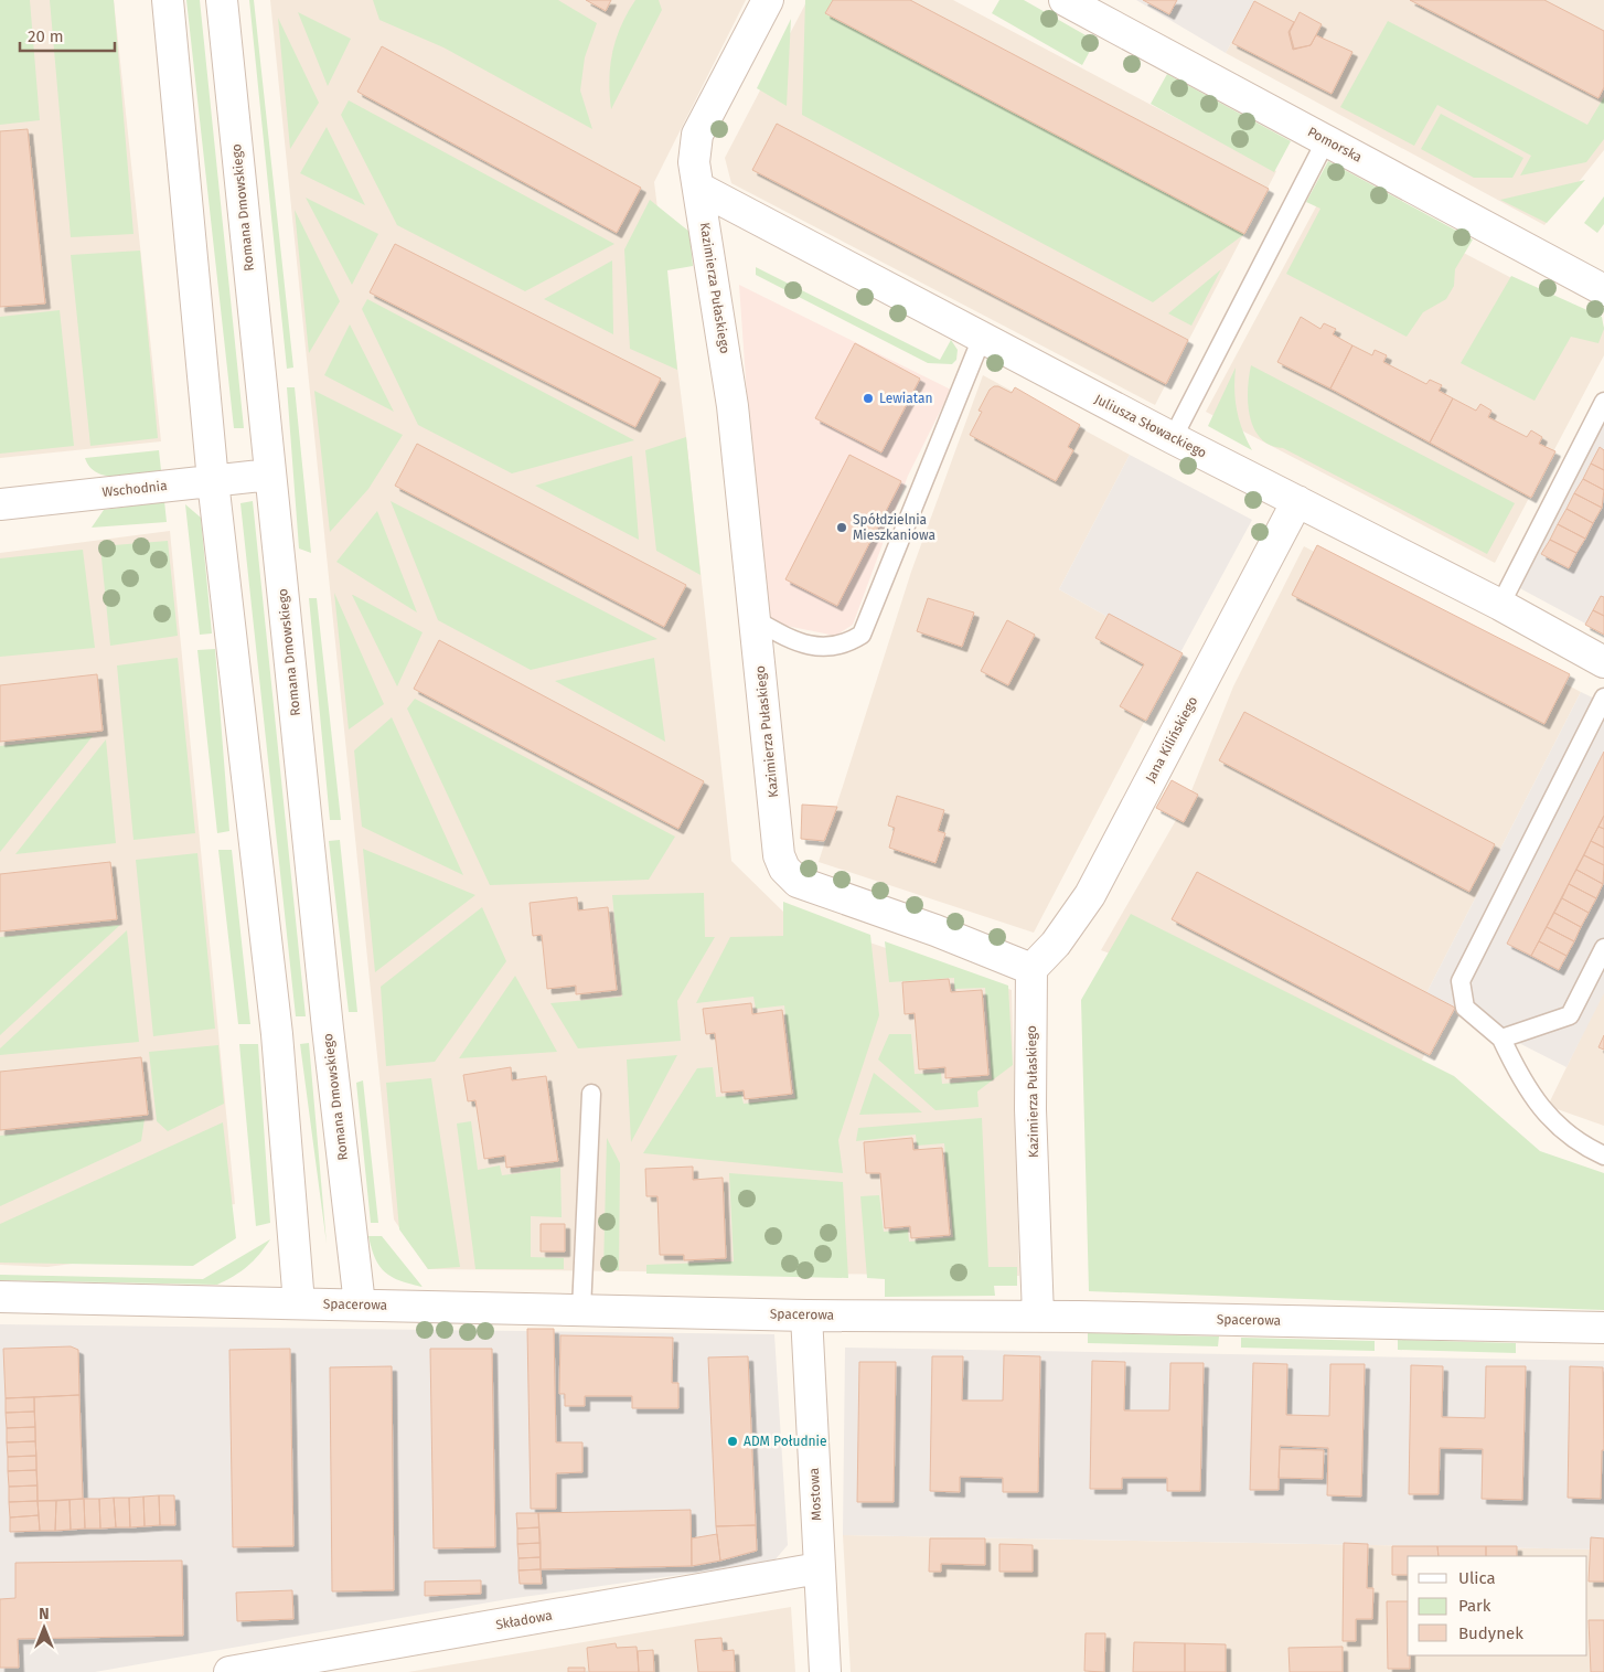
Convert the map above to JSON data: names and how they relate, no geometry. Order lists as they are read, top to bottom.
{
  "streets": {
    "street": [
      "Pomorska",
      "Romana Dmowskiego",
      "Kazimierza Pułaskiego",
      "Juliusza Słowackiego",
      "Wschodnia",
      "Jana Kilińskiego",
      "Spacerowa",
      "Mostowa",
      "Składowa"
    ]
  },
  "crossings": [
    ["Romana Dmowskiego", "Wschodnia"],
    ["Romana Dmowskiego", "Spacerowa"],
    ["Kazimierza Pułaskiego", "Juliusza Słowackiego"],
    ["Kazimierza Pułaskiego", "Jana Kilińskiego"],
    ["Kazimierza Pułaskiego", "Spacerowa"],
    ["Juliusza Słowackiego", "Jana Kilińskiego"],
    ["Spacerowa", "Mostowa"],
    ["Mostowa", "Składowa"]
  ],
  "places": ["Lewiatan", "Spółdzielnia Mieszkaniowa", "ADM Południe"],
  "legend": ["Ulica", "Park", "Budynek"],
  "scale_bar": "20 m",
  "north": "top"
}
